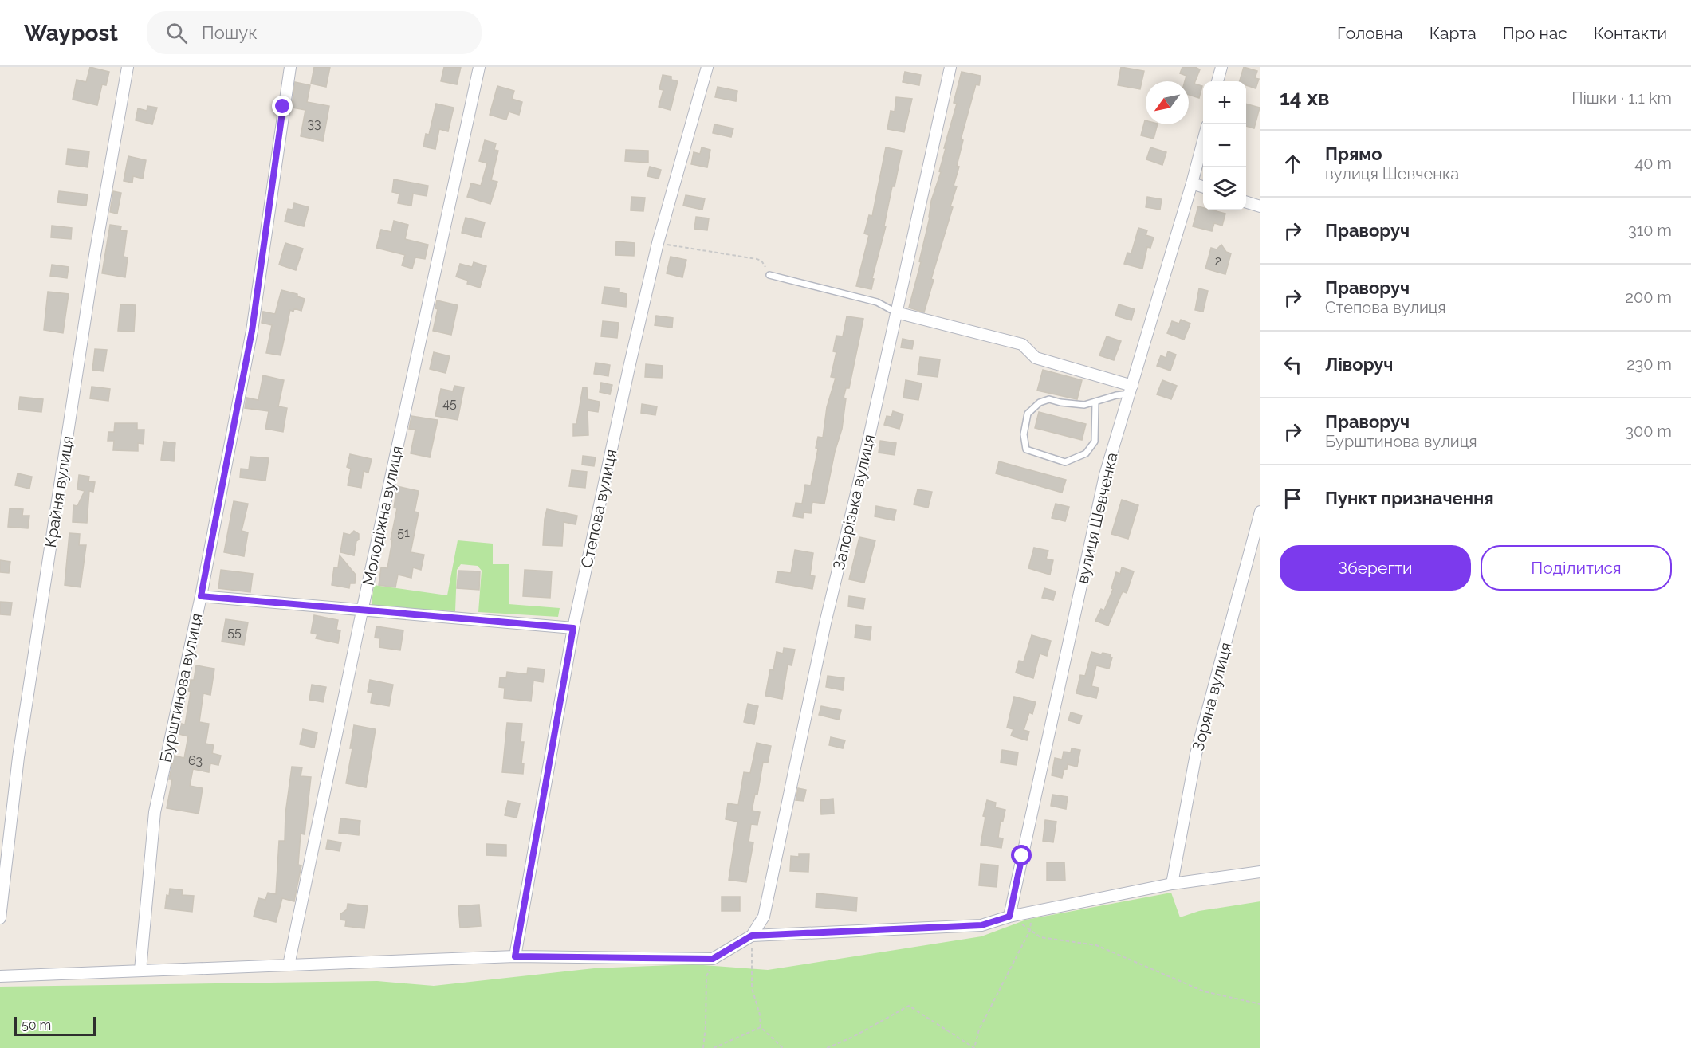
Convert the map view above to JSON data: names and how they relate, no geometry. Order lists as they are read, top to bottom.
{
  "streets": {
    "street": [
      "Крайня вулиця",
      "Запорізька вулиця",
      "Степова вулиця",
      "Молодіжна вулиця",
      "вулиця Шевченка",
      "Бурштинова вулиця",
      "Зоряна вулиця"
    ]
  },
  "house_numbers": [
    "33",
    "2",
    "45",
    "51",
    "55",
    "63"
  ],
  "scale_bar": "50 m",
  "north": "bottom left",
  "page": {
    "header": "Waypost",
    "search": "Пошук",
    "nav": [
      "Головна",
      "Карта",
      "Про нас",
      "Контакти"
    ],
    "heading": ["14 хв", "Пішки · 1.1 km"],
    "map_buttons": ["+", "−"],
    "list": [
      ["Прямо", "вулиця Шевченка", "40 m"],
      ["Праворуч", "310 m"],
      ["Праворуч", "Степова вулиця", "200 m"],
      ["Ліворуч", "230 m"],
      ["Праворуч", "Бурштинова вулиця", "300 m"],
      "Пункт призначення"
    ],
    "buttons": ["Зберегти", "Поділитися"],
    "scale": "50 m"
  }
}
